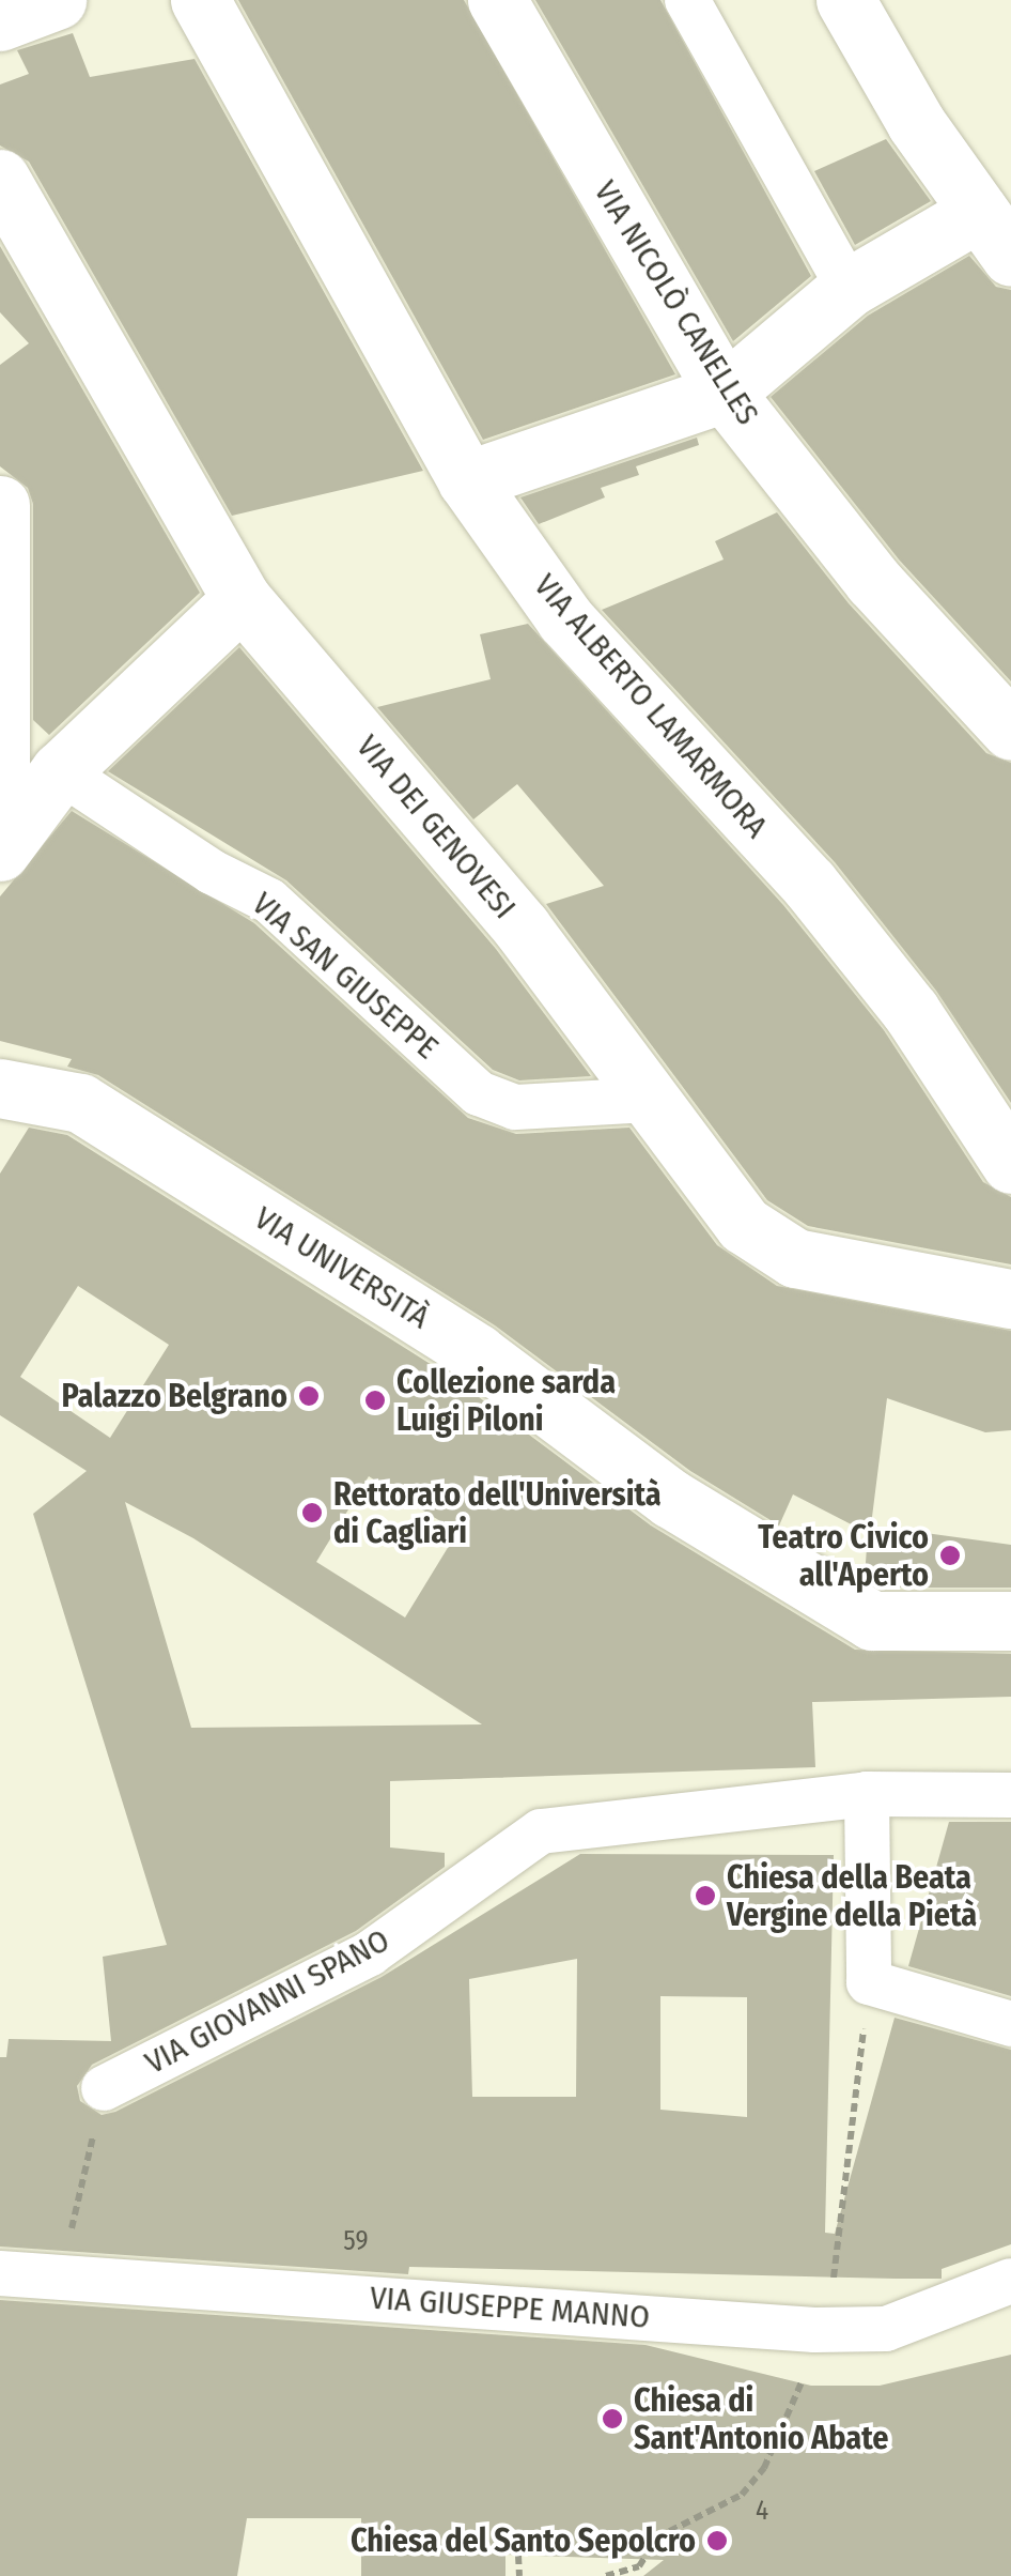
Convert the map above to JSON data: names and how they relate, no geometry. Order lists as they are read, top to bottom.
{
  "streets": {
    "street": [
      "VIA NICOLÒ CANELLES",
      "VIA ALBERTO LAMARMORA",
      "VIA DEI GENOVESI",
      "VIA SAN GIUSEPPE",
      "VIA UNIVERSITÀ",
      "VIA GIOVANNI SPANO",
      "VIA GIUSEPPE MANNO"
    ]
  },
  "crossings": [
    ["VIA DEI GENOVESI", "VIA SAN GIUSEPPE"]
  ],
  "places": [
    "Palazzo Belgrano",
    "Collezione sarda Luigi Piloni",
    "Rettorato dell'Università di Cagliari",
    "Teatro Civico all'Aperto",
    "Chiesa della Beata Vergine della Pietà",
    "Chiesa di Sant'Antonio Abate",
    "Chiesa del Santo Sepolcro"
  ],
  "house_numbers": ["59", "4"]
}
